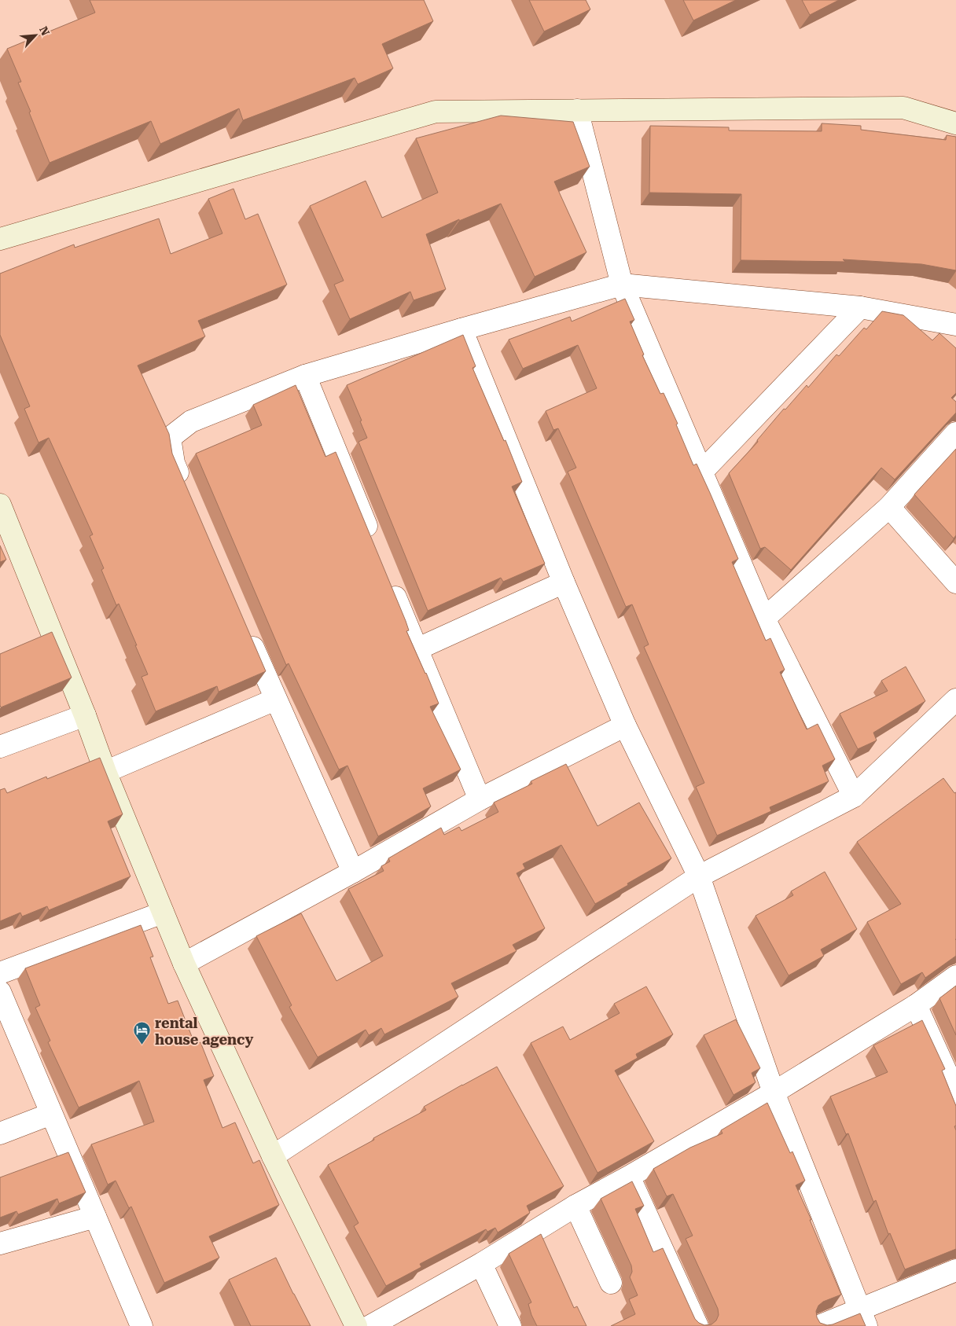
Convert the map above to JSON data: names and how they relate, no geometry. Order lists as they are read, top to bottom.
{
  "places": {
    "hotel": ["rental house agency"]
  },
  "north": "top right"
}
